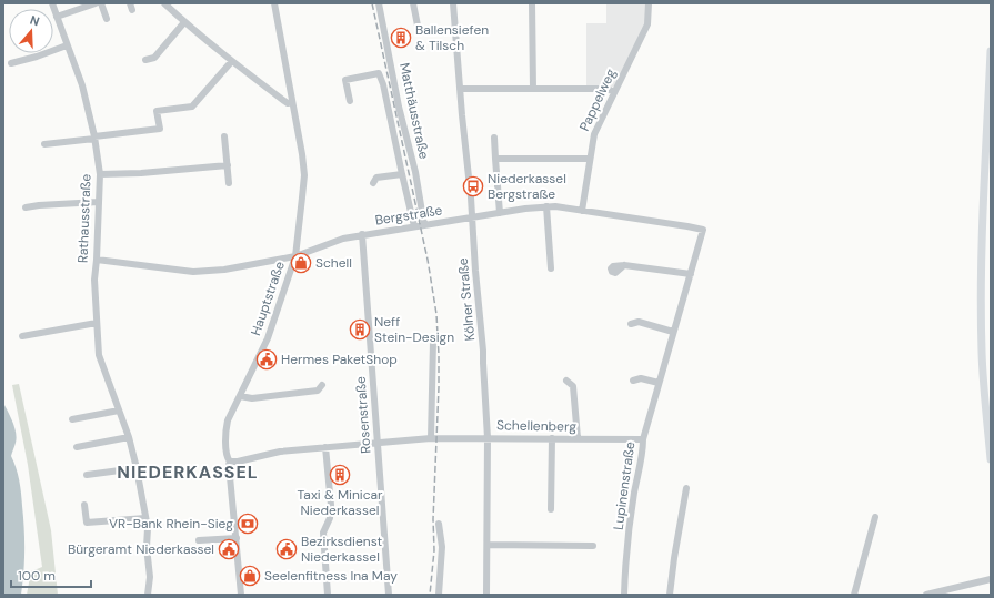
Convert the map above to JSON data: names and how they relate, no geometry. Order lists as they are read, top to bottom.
{
  "streets": {
    "street": [
      "Pappelweg",
      "Matthäusstraße",
      "Bergstraße",
      "Rathausstraße",
      "Hauptstraße",
      "Kölner Straße",
      "Rosenstraße",
      "Schellenberg",
      "Lupinenstraße"
    ]
  },
  "crossings": [
    ["Pappelweg", "Bergstraße"],
    ["Matthäusstraße", "Bergstraße"],
    ["Bergstraße", "Rathausstraße"],
    ["Bergstraße", "Hauptstraße"],
    ["Bergstraße", "Kölner Straße"],
    ["Bergstraße", "Rosenstraße"],
    ["Bergstraße", "Lupinenstraße"],
    ["Hauptstraße", "Schellenberg"],
    ["Kölner Straße", "Schellenberg"],
    ["Rosenstraße", "Schellenberg"],
    ["Schellenberg", "Lupinenstraße"]
  ],
  "districts": ["NIEDERKASSEL"],
  "places": {
    "building": ["Ballensiefen & Tilsch", "Neff Stein-Design", "Taxi & Minicar Niederkassel"],
    "bus stop": ["Niederkassel Bergstraße"],
    "shop": ["Schell", "Seelenfitness Ina May"],
    "public building": ["Hermes PaketShop", "Bürgeramt Niederkassel", "Bezirksdienst Niederkassel"],
    "bank": ["VR-Bank Rhein-Sieg"]
  },
  "scale_bar": "100 m",
  "north": "top"
}
